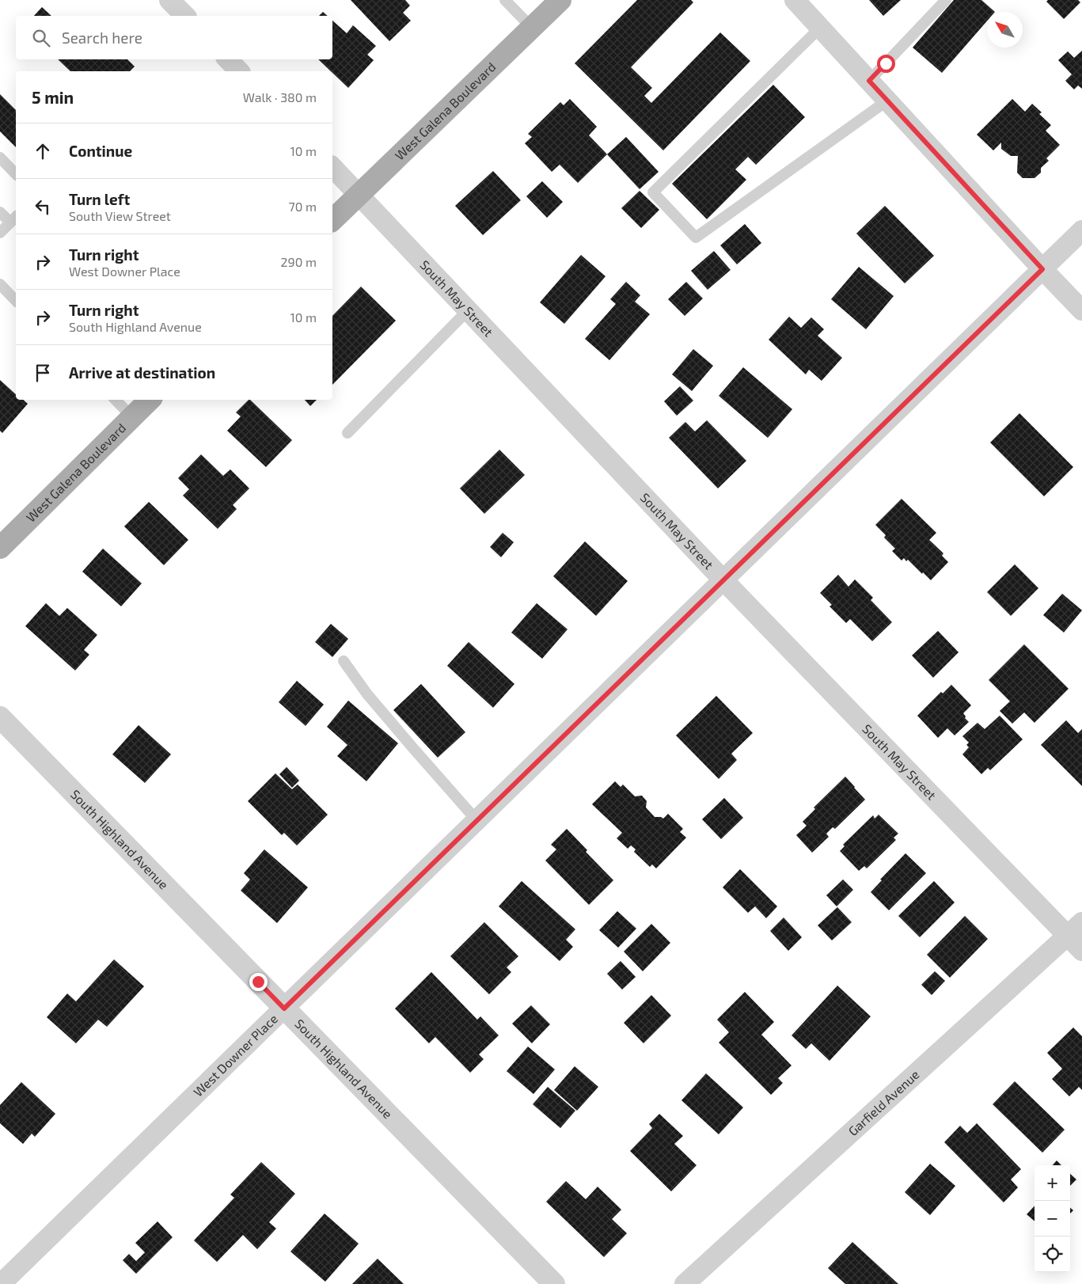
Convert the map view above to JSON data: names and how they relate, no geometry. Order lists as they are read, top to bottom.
{
  "streets": {
    "main road": ["West Galena Boulevard"],
    "street": [
      "South May Street",
      "South Highland Avenue",
      "West Downer Place",
      "Garfield Avenue"
    ]
  },
  "crossings": [
    ["West Galena Boulevard", "South May Street"],
    ["South May Street", "West Downer Place"],
    ["South May Street", "Garfield Avenue"],
    ["South Highland Avenue", "West Downer Place"]
  ],
  "north": "top left",
  "page": {
    "search": "Search here",
    "heading": ["5 min", "Walk · 380 m"],
    "list": [
      ["Continue", "10 m"],
      ["Turn left", "South View Street", "70 m"],
      ["Turn right", "West Downer Place", "290 m"],
      ["Turn right", "South Highland Avenue", "10 m"],
      "Arrive at destination"
    ],
    "map_buttons": ["+", "−"]
  }
}
